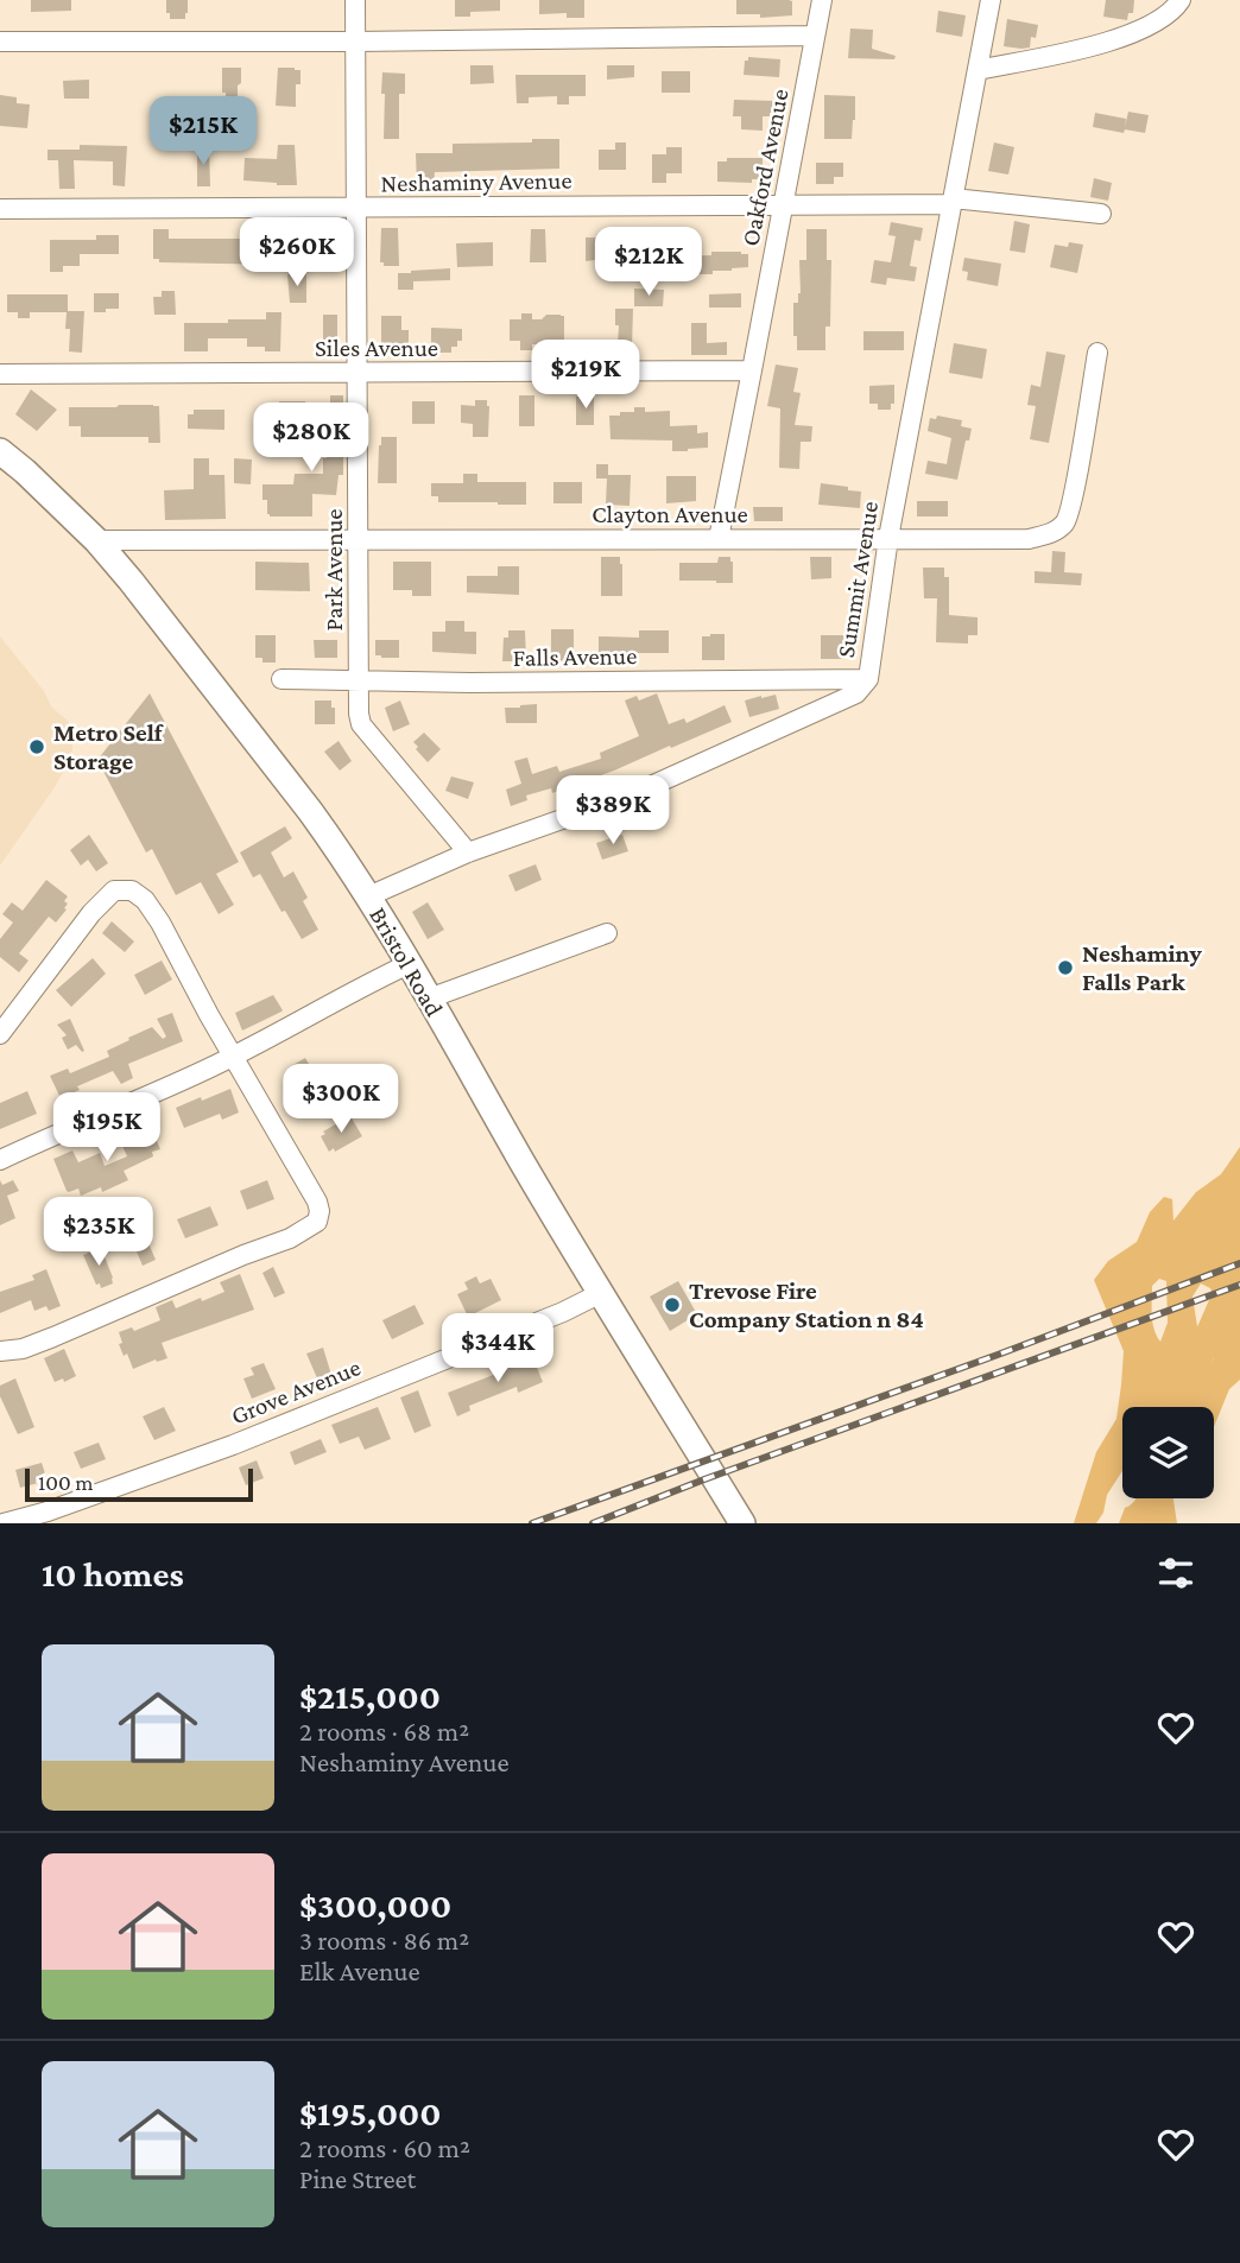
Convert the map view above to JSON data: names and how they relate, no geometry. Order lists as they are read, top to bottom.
{
  "streets": {
    "main road": ["Bristol Road"],
    "street": [
      "Oakford Avenue",
      "Neshaminy Avenue",
      "Siles Avenue",
      "Clayton Avenue",
      "Park Avenue",
      "Summit Avenue",
      "Falls Avenue",
      "Grove Avenue"
    ]
  },
  "crossings": [
    ["Oakford Avenue", "Neshaminy Avenue"],
    ["Oakford Avenue", "Siles Avenue"],
    ["Oakford Avenue", "Clayton Avenue"],
    ["Neshaminy Avenue", "Park Avenue"],
    ["Neshaminy Avenue", "Summit Avenue"],
    ["Siles Avenue", "Park Avenue"],
    ["Clayton Avenue", "Park Avenue"],
    ["Clayton Avenue", "Summit Avenue"],
    ["Clayton Avenue", "Bristol Road"],
    ["Park Avenue", "Summit Avenue"],
    ["Park Avenue", "Falls Avenue"],
    ["Summit Avenue", "Falls Avenue"],
    ["Summit Avenue", "Bristol Road"],
    ["Bristol Road", "Grove Avenue"]
  ],
  "places": ["Metro Self Storage", "Neshaminy Falls Park", "Trevose Fire Company Station n 84"],
  "scale_bar": "100 m",
  "page": {
    "price": [
      "$215K",
      "$260K",
      "$212K",
      "$219K",
      "$280K",
      "$389K",
      "$300K",
      "$195K",
      "$235K",
      "$344K"
    ],
    "scale": "100 m",
    "heading": "10 homes",
    "list": [
      {
        "name": "$215,000",
        "note": "2 rooms · 68 m² · Neshaminy Avenue"
      },
      {
        "name": "$300,000",
        "note": "3 rooms · 86 m² · Elk Avenue"
      },
      {
        "name": "$195,000",
        "note": "2 rooms · 60 m² · Pine Street"
      }
    ]
  }
}
